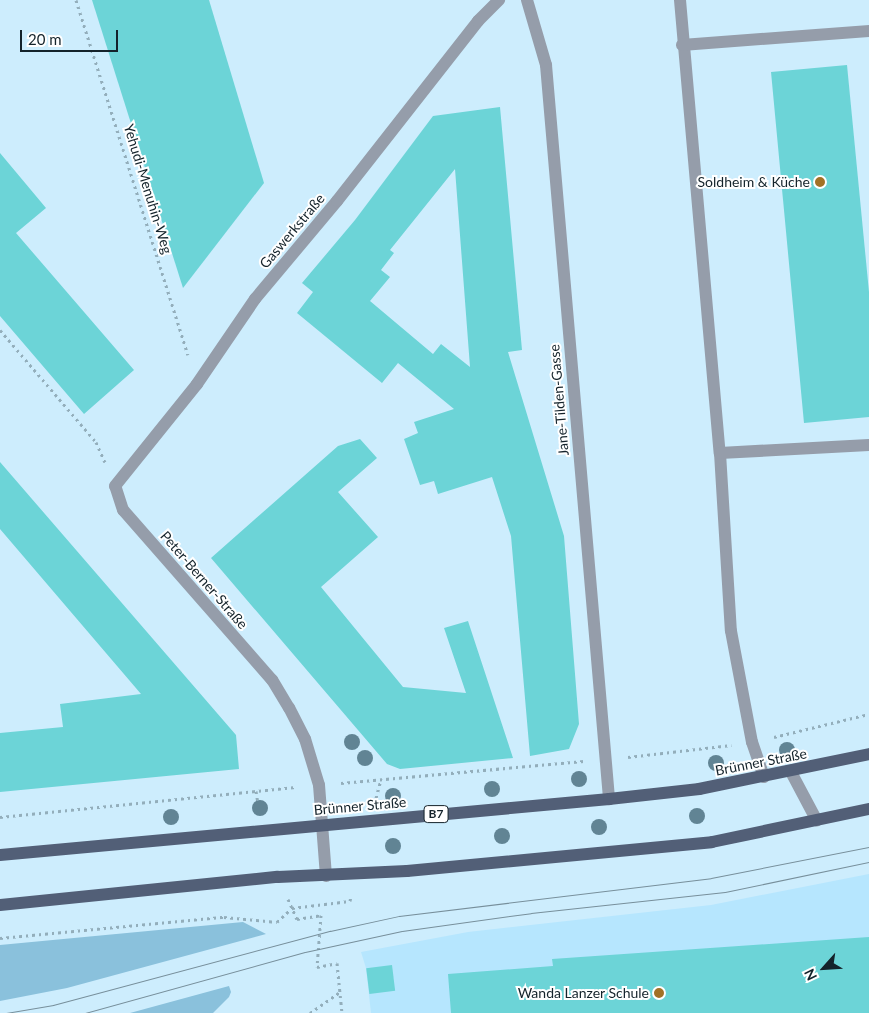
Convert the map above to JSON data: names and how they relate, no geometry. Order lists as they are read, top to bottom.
{
  "streets": {
    "main road": ["Brünner Straße", "B7"],
    "street": ["Gaswerkstraße", "Jane-Tilden-Gasse", "Peter-Berner-Straße"],
    "path": ["Yehudi-Menuhin-Weg"]
  },
  "crossings": [
    ["Yehudi-Menuhin-Weg", "Gaswerkstraße"],
    ["Gaswerkstraße", "Peter-Berner-Straße"],
    ["Jane-Tilden-Gasse", "Brünner Straße"],
    ["Peter-Berner-Straße", "Brünner Straße"]
  ],
  "places": ["Soldheim & Küche", "Wanda Lanzer Schule"],
  "scale_bar": "20 m",
  "north": "bottom left"
}
